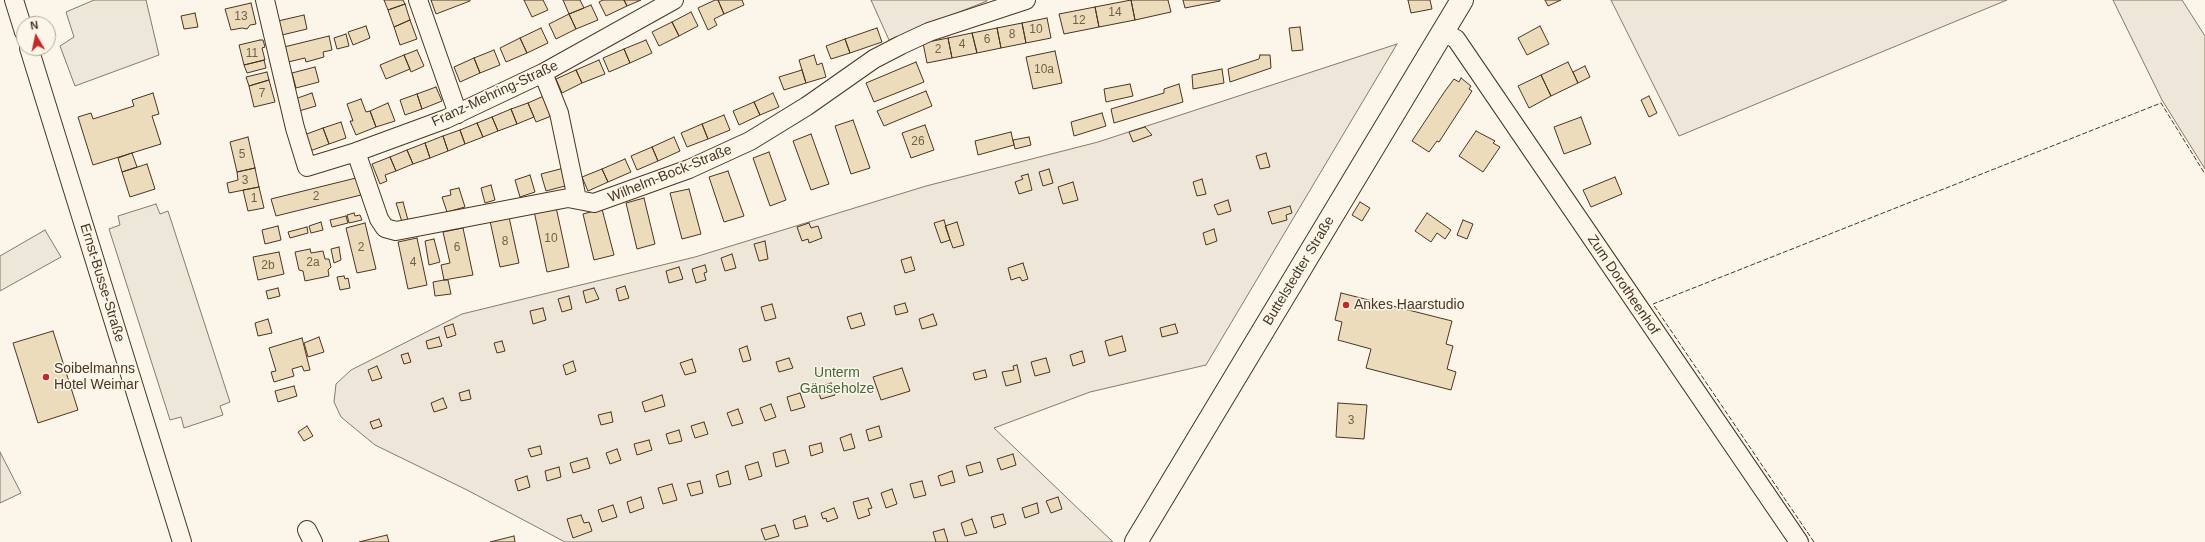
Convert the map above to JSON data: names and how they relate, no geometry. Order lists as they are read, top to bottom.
{
  "streets": {
    "main road": ["Buttelstedter Straße"],
    "street": [
      "Franz-Mehring-Straße",
      "Wilhelm-Bock-Straße",
      "Ernst-Busse-Straße",
      "Zum Dorotheenhof"
    ]
  },
  "crossings": [
    ["Franz-Mehring-Straße", "Wilhelm-Bock-Straße"],
    ["Buttelstedter Straße", "Zum Dorotheenhof"]
  ],
  "parks": ["Unterm Gänseholze"],
  "places": ["Ankes Haarstudio", "Soibelmanns Hotel Weimar"],
  "house_numbers": [
    "14",
    "13",
    "12",
    "10",
    "8",
    "6",
    "4",
    "2",
    "11",
    "10a",
    "7",
    "26",
    "5",
    "3",
    "2",
    "1",
    "10",
    "8",
    "2",
    "6",
    "2a",
    "4",
    "2b",
    "3"
  ],
  "north": "top"
}
